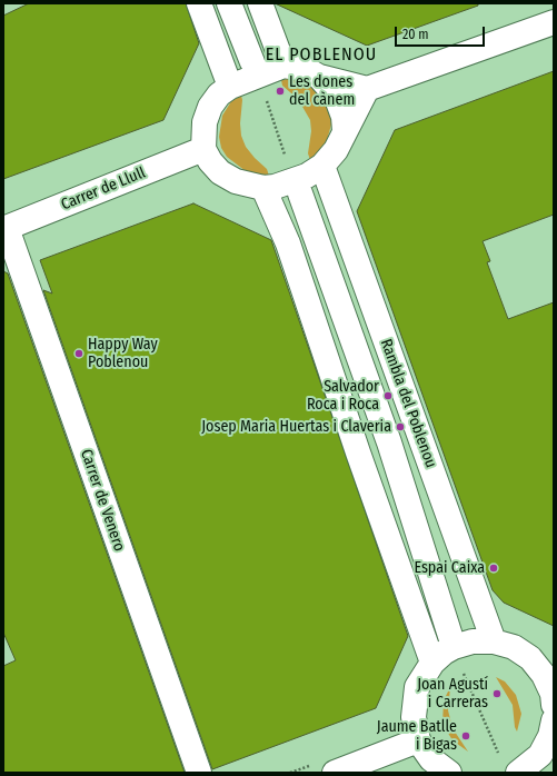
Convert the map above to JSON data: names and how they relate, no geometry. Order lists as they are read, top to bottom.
{
  "streets": {
    "street": ["Carrer de Llull", "Rambla del Poblenou", "Carrer de Venero"]
  },
  "crossings": [
    ["Carrer de Llull", "Rambla del Poblenou"],
    ["Carrer de Llull", "Carrer de Venero"]
  ],
  "districts": ["EL POBLENOU"],
  "places": [
    "Les dones del cànem",
    "Happy Way Poblenou",
    "Salvador Roca i Roca",
    "Josep Maria Huertas i Claveria",
    "Espai Caixa",
    "Joan Agustí i Carreras",
    "Jaume Batlle i Bigas"
  ],
  "scale_bar": "20 m"
}
